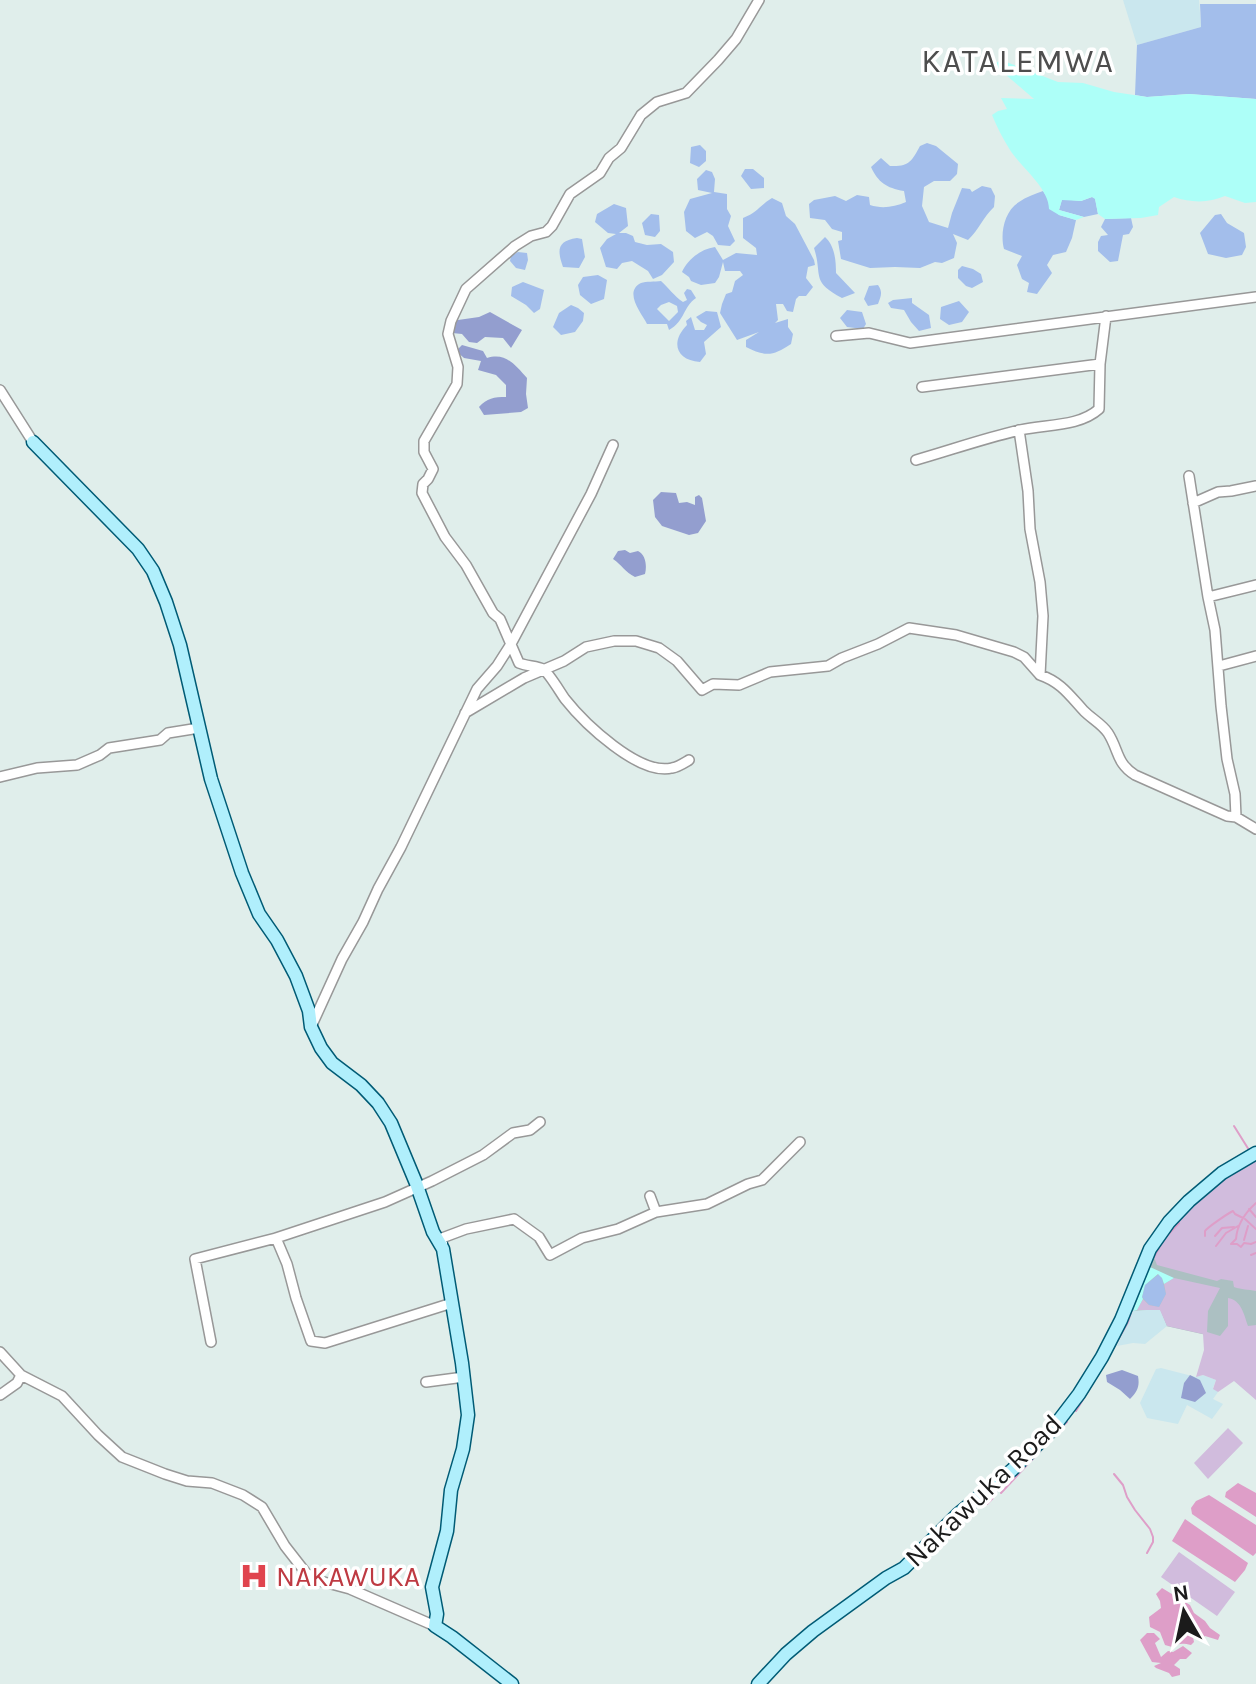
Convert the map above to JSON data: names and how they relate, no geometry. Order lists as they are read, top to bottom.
{
  "streets": {
    "street": ["Nakawuka Road"]
  },
  "districts": ["KATALEMWA"],
  "places": {
    "hospital": ["NAKAWUKA"]
  },
  "north": "top"
}
